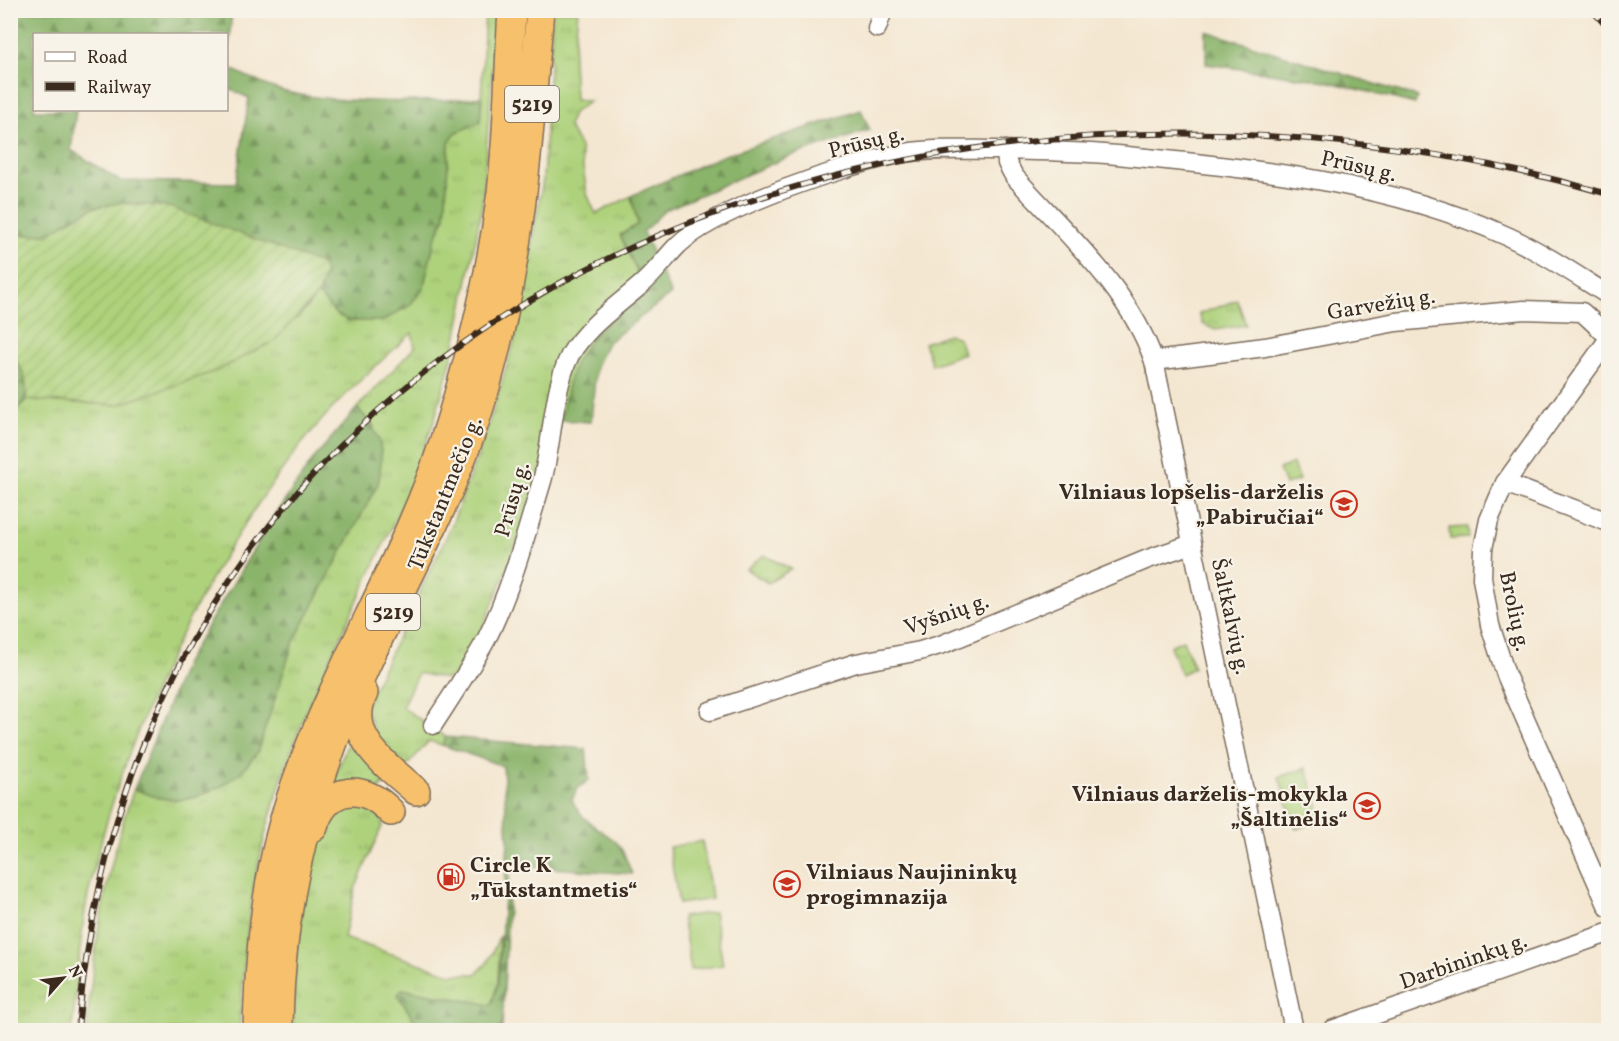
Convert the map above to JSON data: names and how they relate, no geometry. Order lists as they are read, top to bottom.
{
  "streets": {
    "highway": ["5219", "Tūkstantmečio g."],
    "street": [
      "Prūsų g.",
      "Garvežių g.",
      "Brolių g.",
      "Vyšnių g.",
      "Šaltkalvių g.",
      "Darbininkų g."
    ]
  },
  "crossings": [
    ["Prūsų g.", "Šaltkalvių g."],
    ["Garvežių g.", "Šaltkalvių g."],
    ["Vyšnių g.", "Šaltkalvių g."]
  ],
  "places": {
    "school or university": ["Vilniaus lopšelis-darželis „Pabiručiai“", "Vilniaus darželis-mokykla „Šaltinėlis“", "Vilniaus Naujininkų progimnazija"],
    "fuel station": ["Circle K „Tūkstantmetis“"]
  },
  "legend": ["Road", "Railway"],
  "north": "top right"
}
